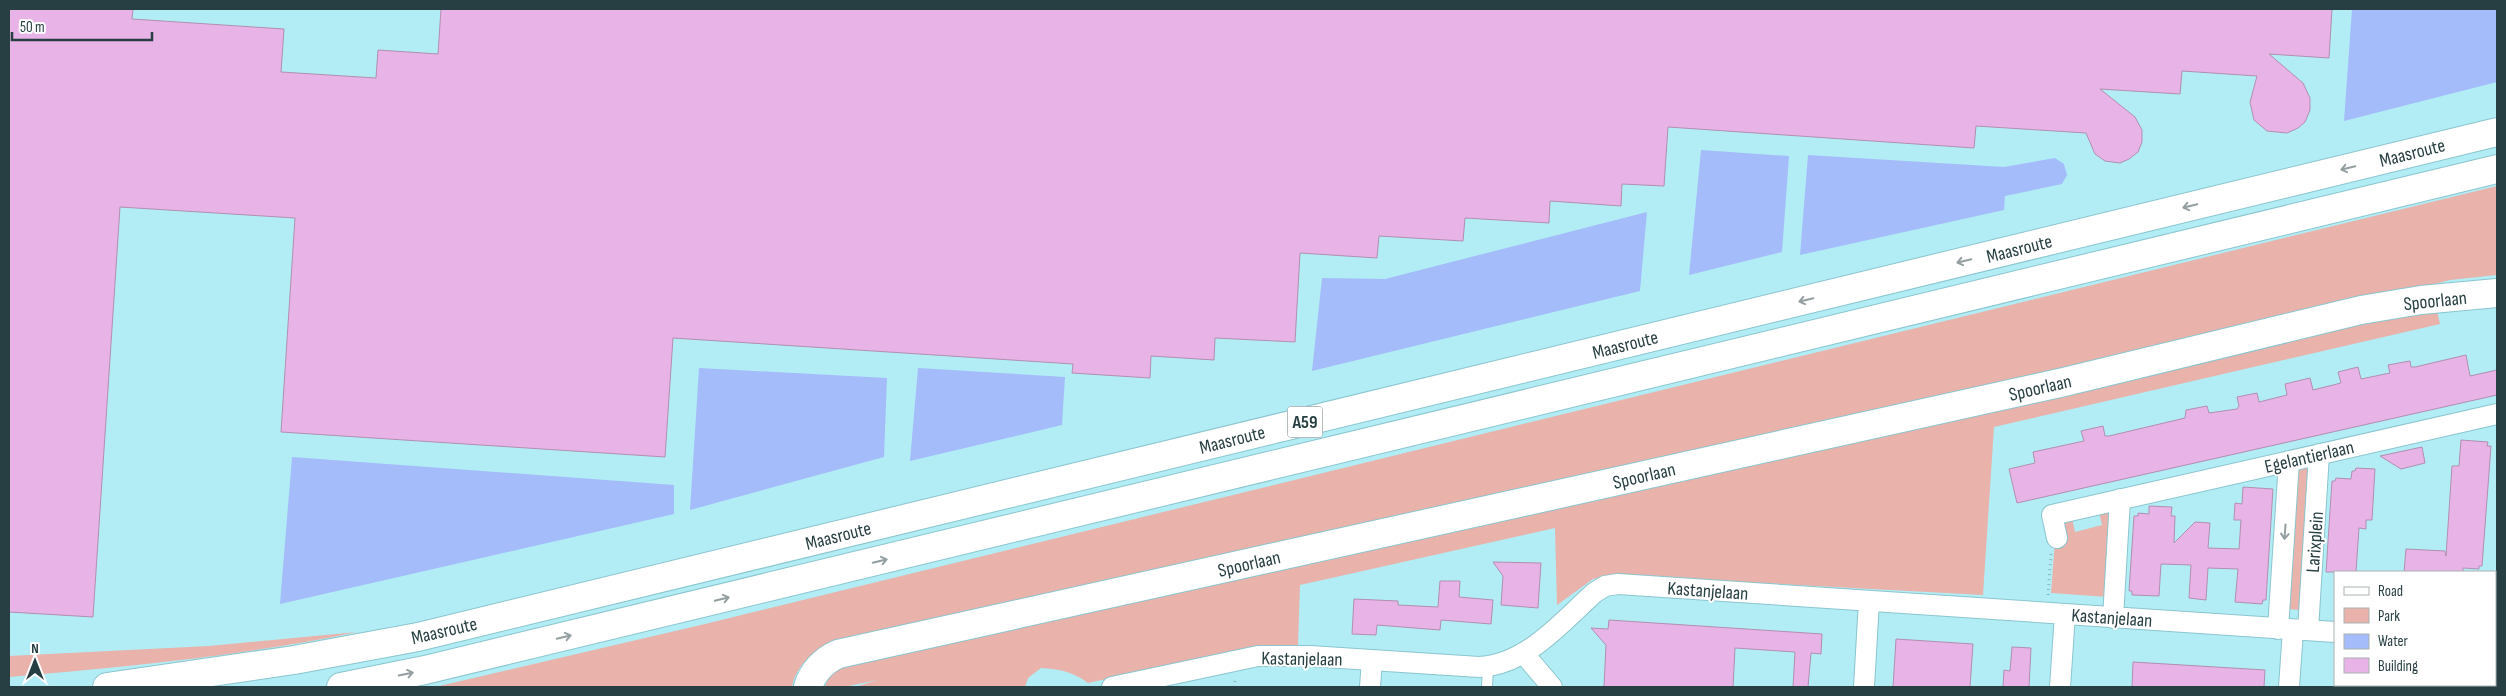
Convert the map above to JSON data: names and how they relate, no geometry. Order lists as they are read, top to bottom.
{
  "streets": {
    "main road": ["Maasroute", "Spoorlaan", "A59"],
    "street": ["Egelantierlaan", "Larixplein", "Kastanjelaan"]
  },
  "crossings": [
    ["Egelantierlaan", "Larixplein"],
    ["Larixplein", "Kastanjelaan"]
  ],
  "legend": [
    "Road",
    "Park",
    "Water",
    "Building"
  ],
  "scale_bar": "50 m",
  "north": "top"
}
